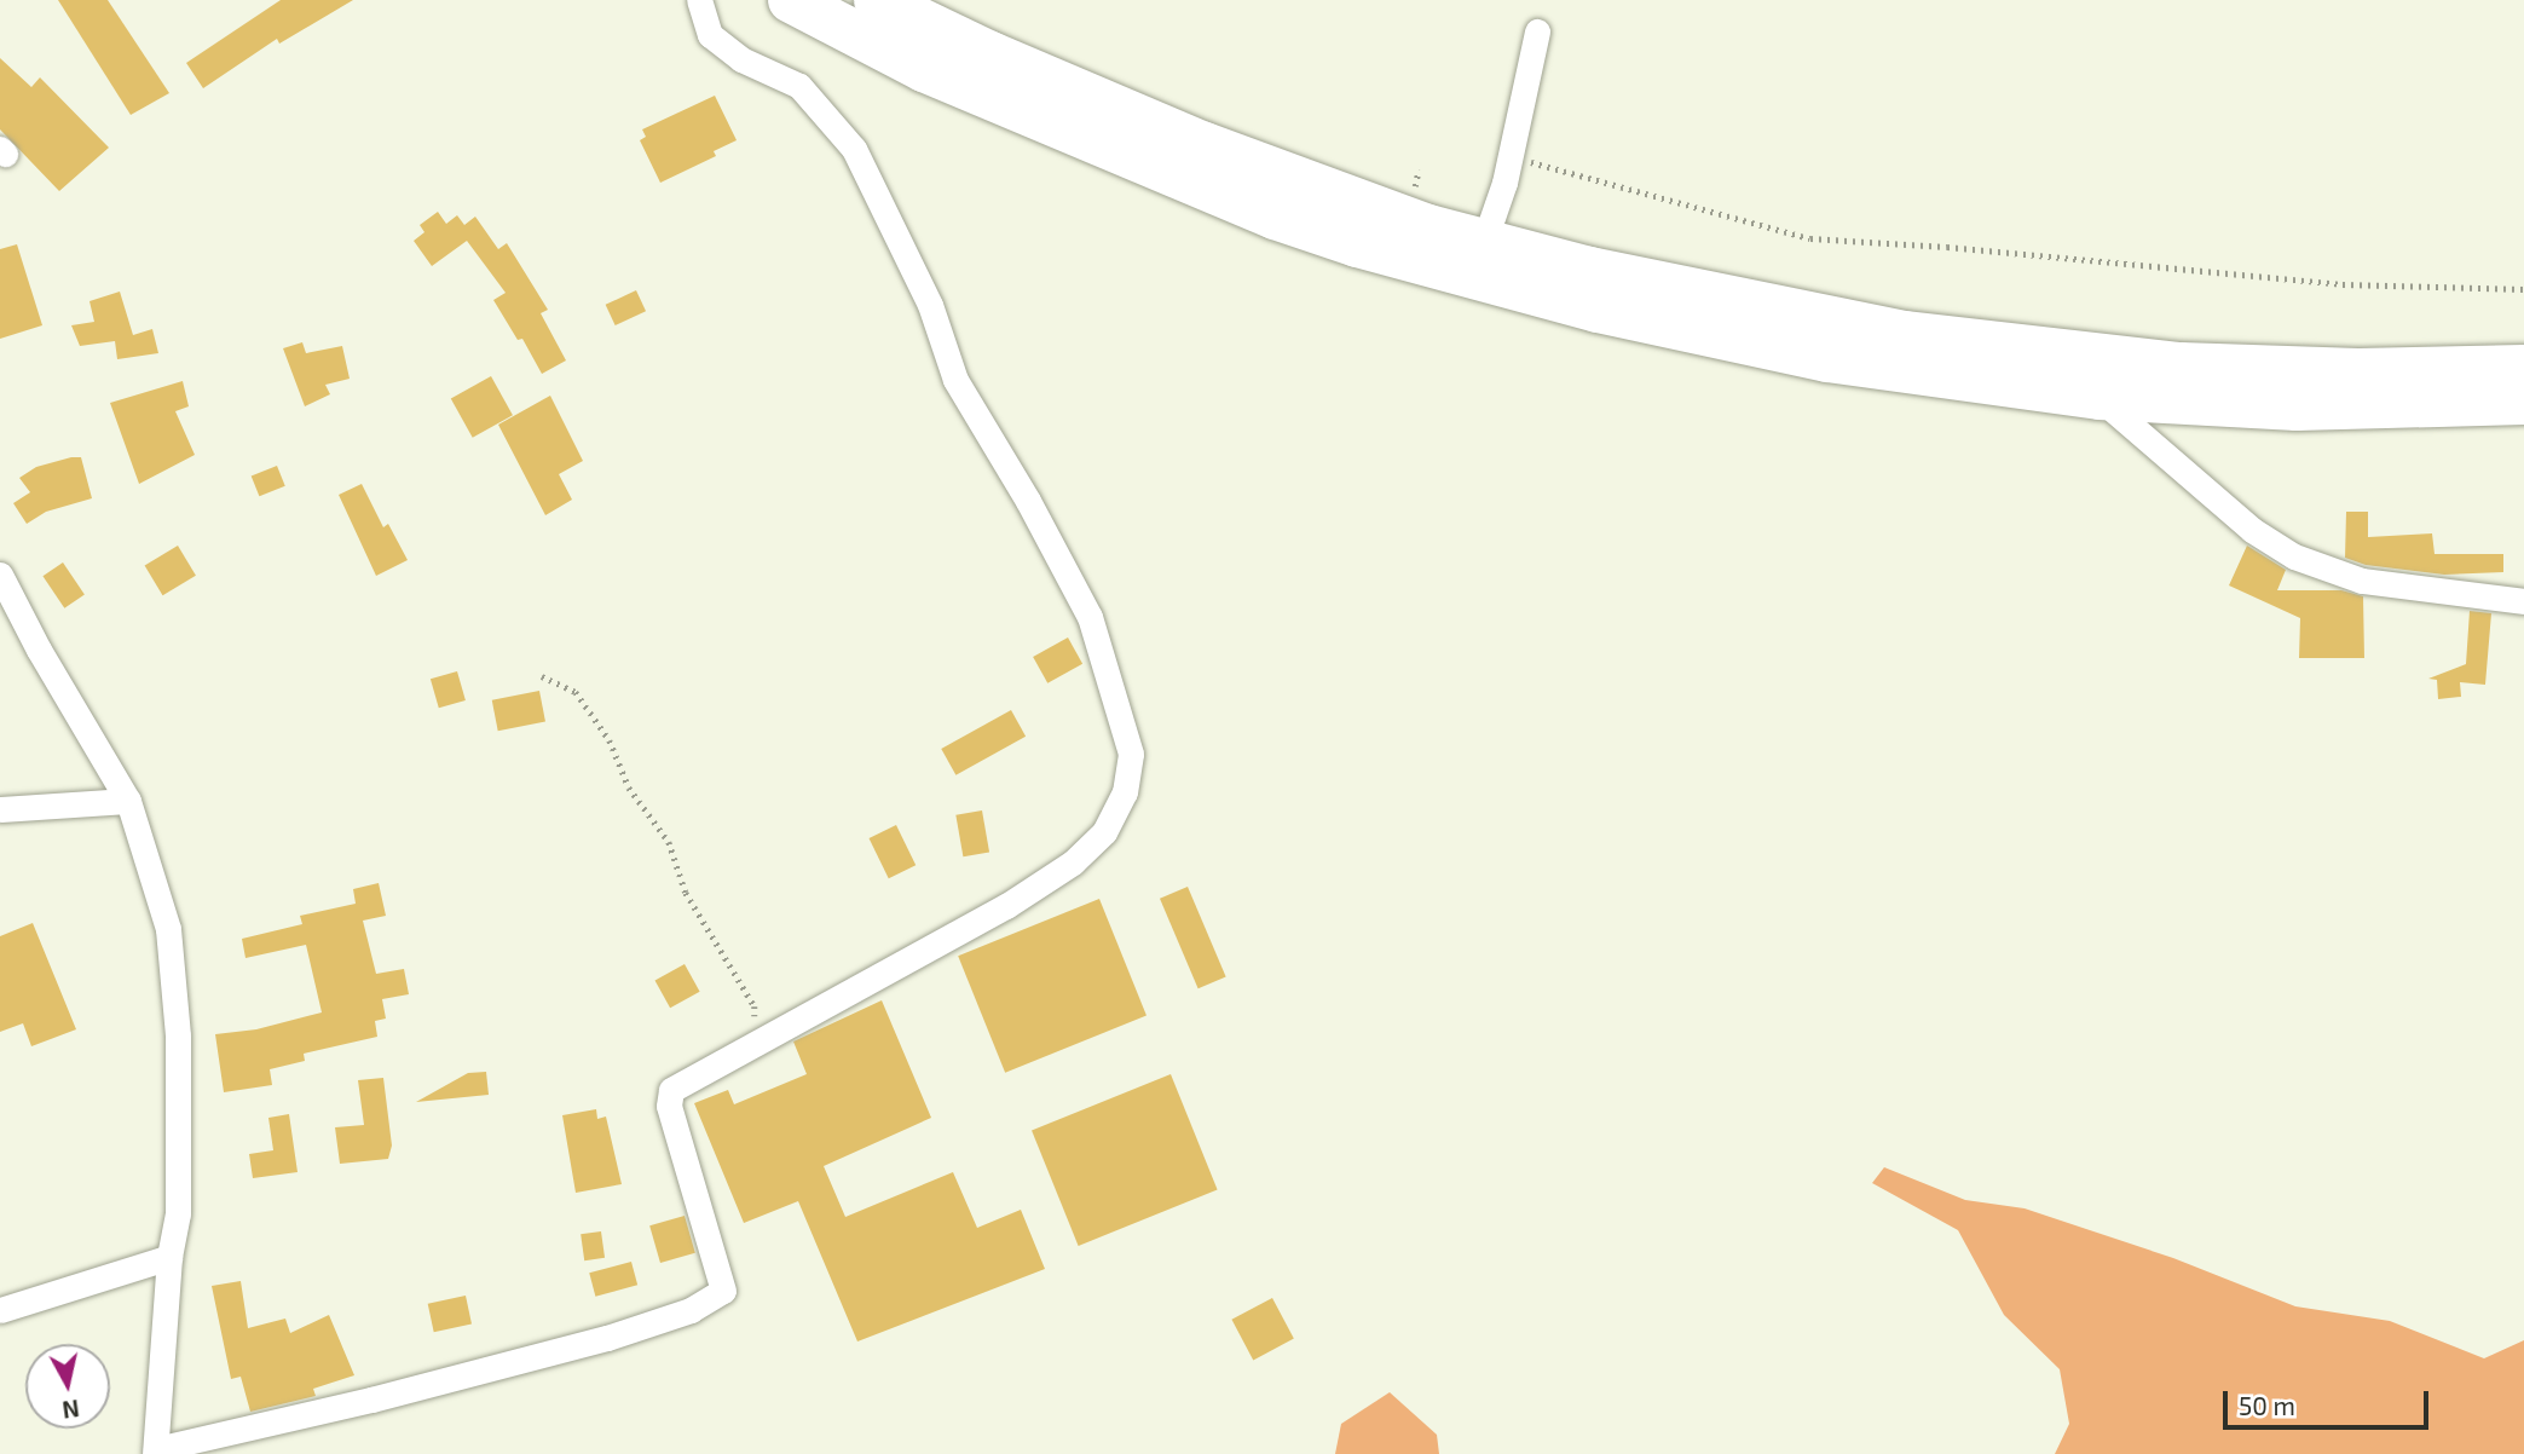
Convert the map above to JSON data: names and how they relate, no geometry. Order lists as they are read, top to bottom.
{
  "scale_bar": "50 m",
  "north": "bottom"
}
